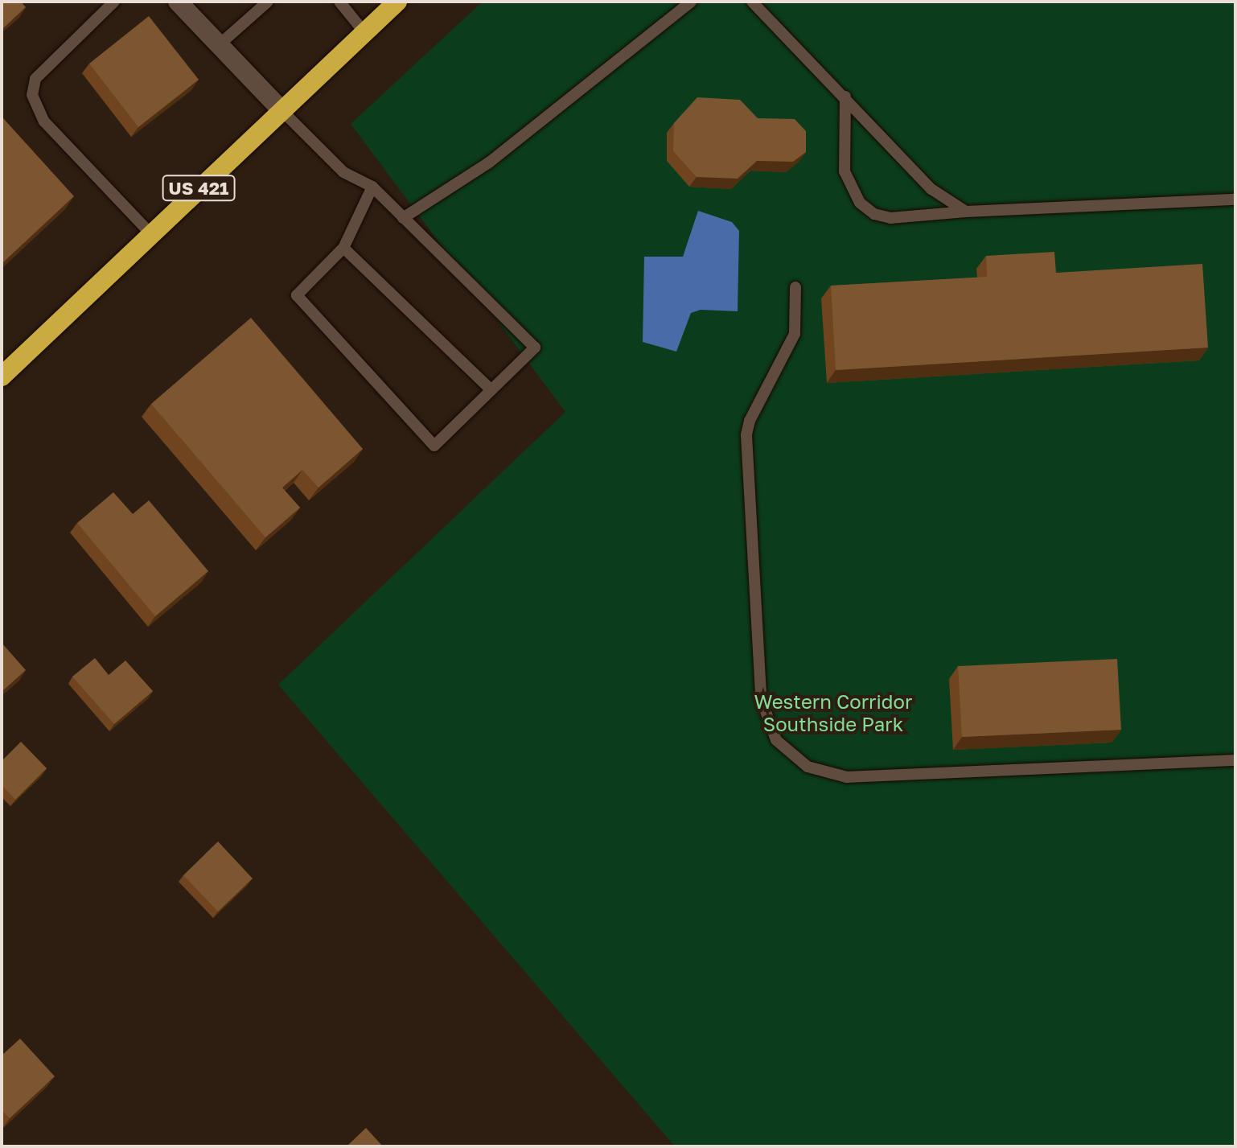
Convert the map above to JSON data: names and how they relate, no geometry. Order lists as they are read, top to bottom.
{
  "streets": {
    "highway": ["US 421"]
  },
  "parks": ["Western Corridor Southside Park"]
}
